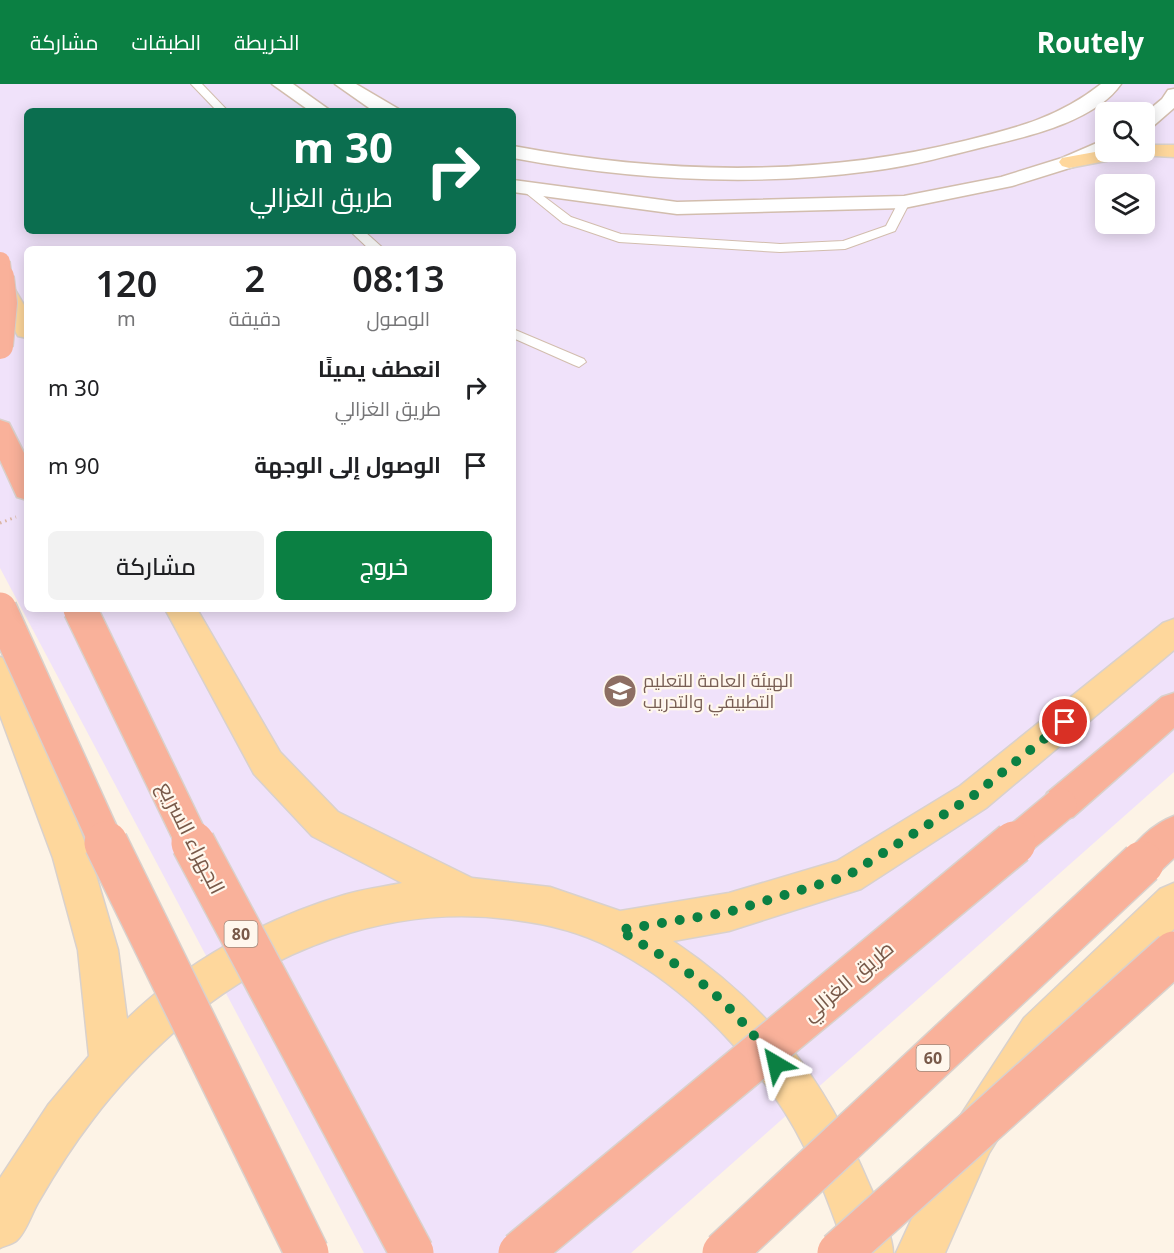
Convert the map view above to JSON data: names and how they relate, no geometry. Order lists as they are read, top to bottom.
{
  "streets": {
    "highway": [
      "الجهراء السريع",
      "80",
      "طريق الغزالي",
      "60"
    ]
  },
  "places": {
    "school or university": ["الهيئة العامة للتعليم التطبيقي والتدريب"]
  },
  "page": {
    "header": "Routely",
    "nav": ["الخريطة", "الطبقات", "مشاركة"],
    "turn": ["30 m", "طريق الغزالي"],
    "eta": [
      "08:13",
      "الوصول",
      "2",
      "دقيقة",
      "120",
      "m"
    ],
    "list": [
      {
        "name": "انعطف يمينًا",
        "note": "طريق الغزالي",
        "value": "30 m"
      },
      {
        "name": "الوصول إلى الوجهة",
        "value": "90 m"
      }
    ],
    "buttons": ["خروج", "مشاركة"]
  }
}
